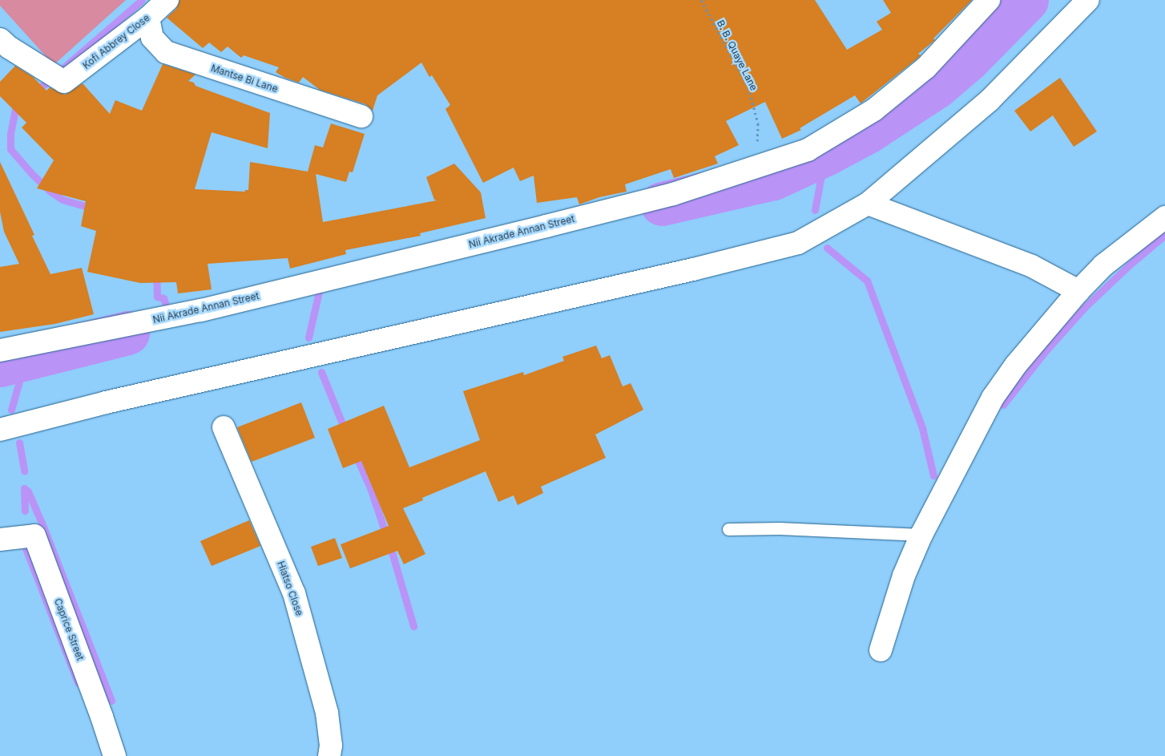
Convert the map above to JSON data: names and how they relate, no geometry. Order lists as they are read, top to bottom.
{
  "streets": {
    "street": [
      "Kofi Abbrey Close",
      "Mantse Bi Lane",
      "Nii Akrade Annan Street",
      "Hiatso Close",
      "Caprice Street"
    ],
    "path": ["B. B. Quaye Lane"]
  },
  "crossings": [
    ["Kofi Abbrey Close", "Mantse Bi Lane"],
    ["B. B. Quaye Lane", "Nii Akrade Annan Street"]
  ]
}
